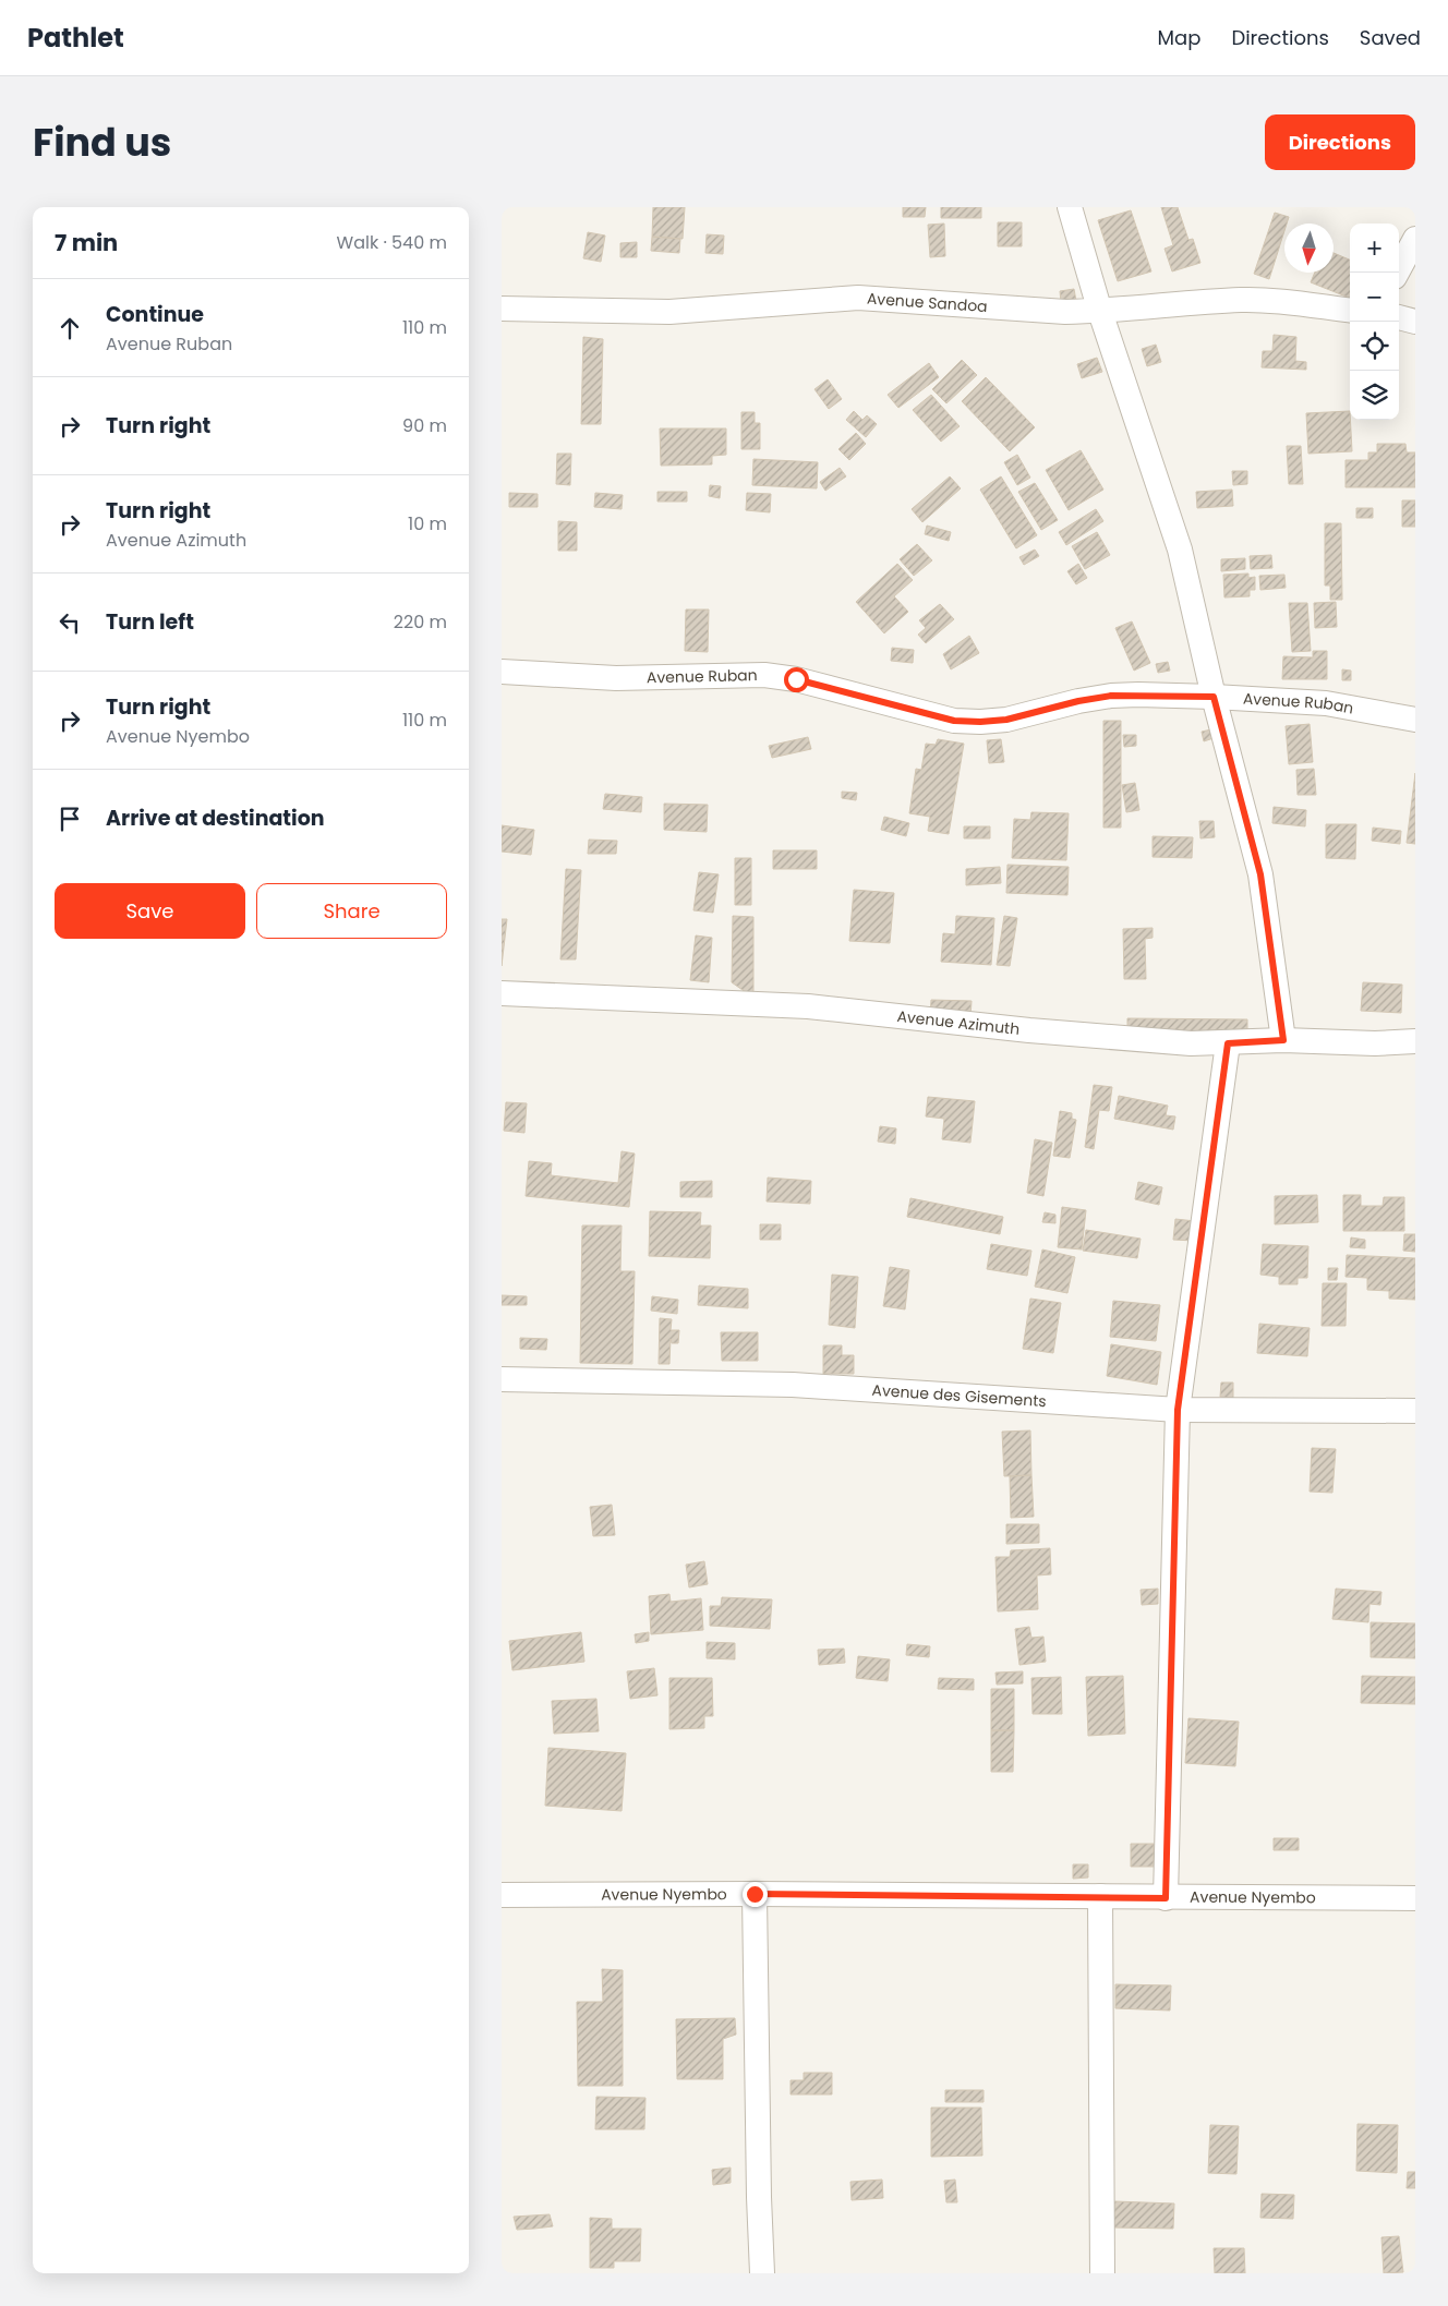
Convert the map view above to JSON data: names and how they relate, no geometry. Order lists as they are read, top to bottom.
{
  "streets": {
    "street": [
      "Avenue Sandoa",
      "Avenue Ruban",
      "Avenue Azimuth",
      "Avenue des Gisements",
      "Avenue Nyembo"
    ]
  },
  "north": "bottom",
  "page": {
    "header": "Pathlet",
    "nav": ["Map", "Directions", "Saved"],
    "title": "Find us",
    "buttons": [
      "Directions",
      ["Save", "Share"]
    ],
    "heading": ["7 min", "Walk · 540 m"],
    "map_buttons": ["+", "−"],
    "list": [
      ["Continue", "Avenue Ruban", "110 m"],
      ["Turn right", "90 m"],
      ["Turn right", "Avenue Azimuth", "10 m"],
      ["Turn left", "220 m"],
      ["Turn right", "Avenue Nyembo", "110 m"],
      "Arrive at destination"
    ]
  }
}
